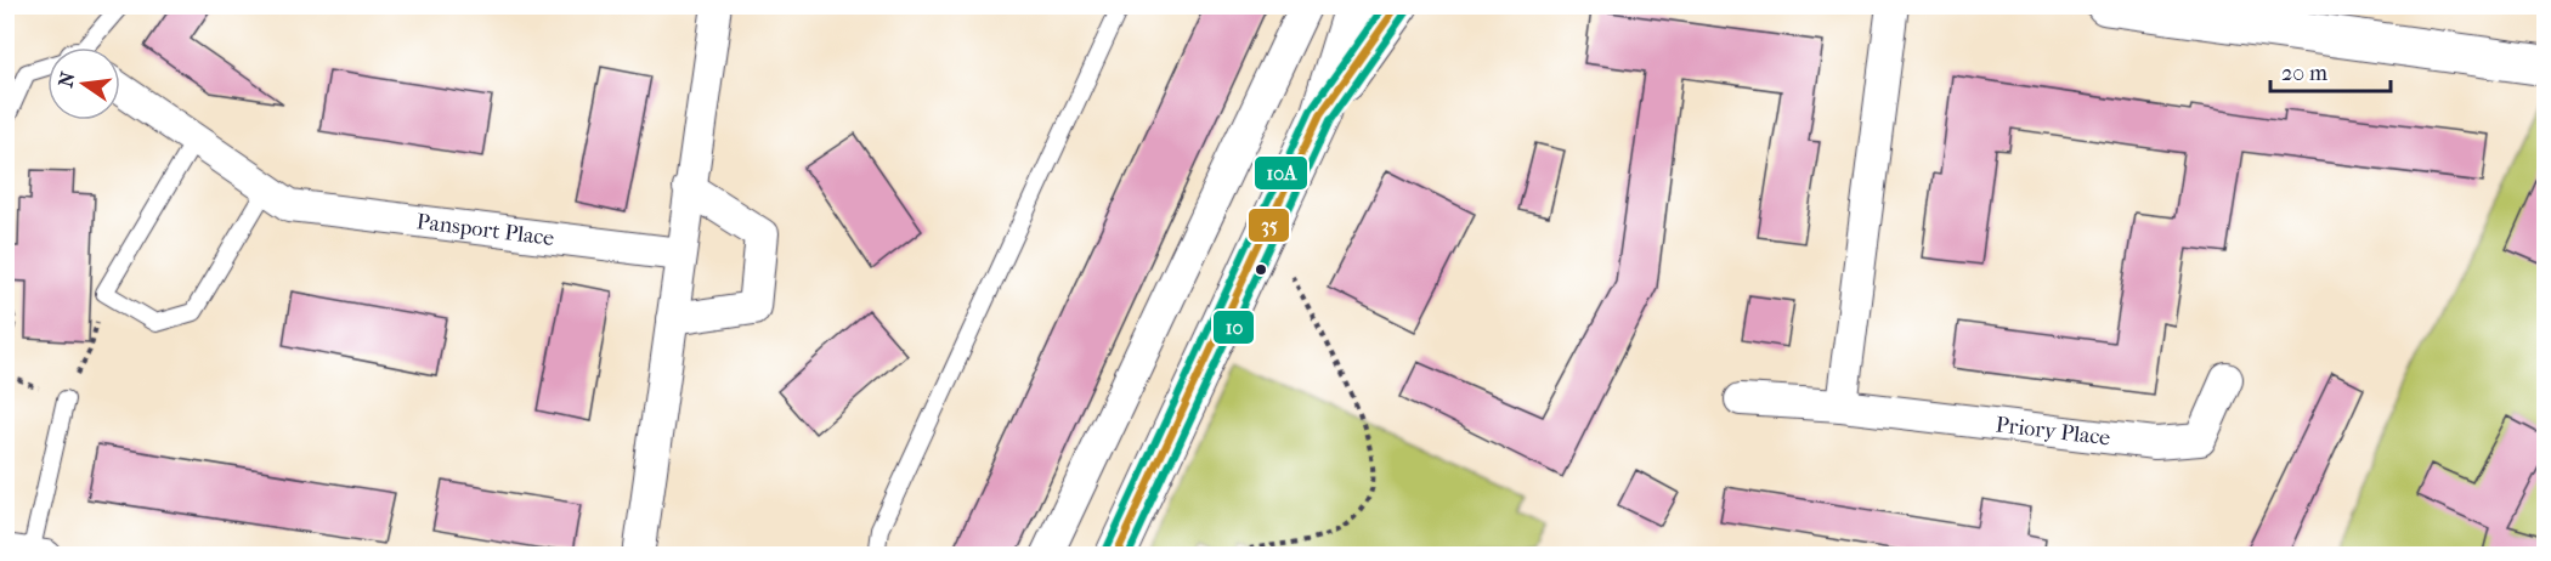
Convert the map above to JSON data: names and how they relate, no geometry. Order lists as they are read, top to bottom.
{
  "streets": {
    "street": ["Pansport Place", "Priory Place"]
  },
  "lines": ["transit line 35", "transit line 10A", "transit line 10"],
  "scale_bar": "20 m",
  "north": "left"
}
